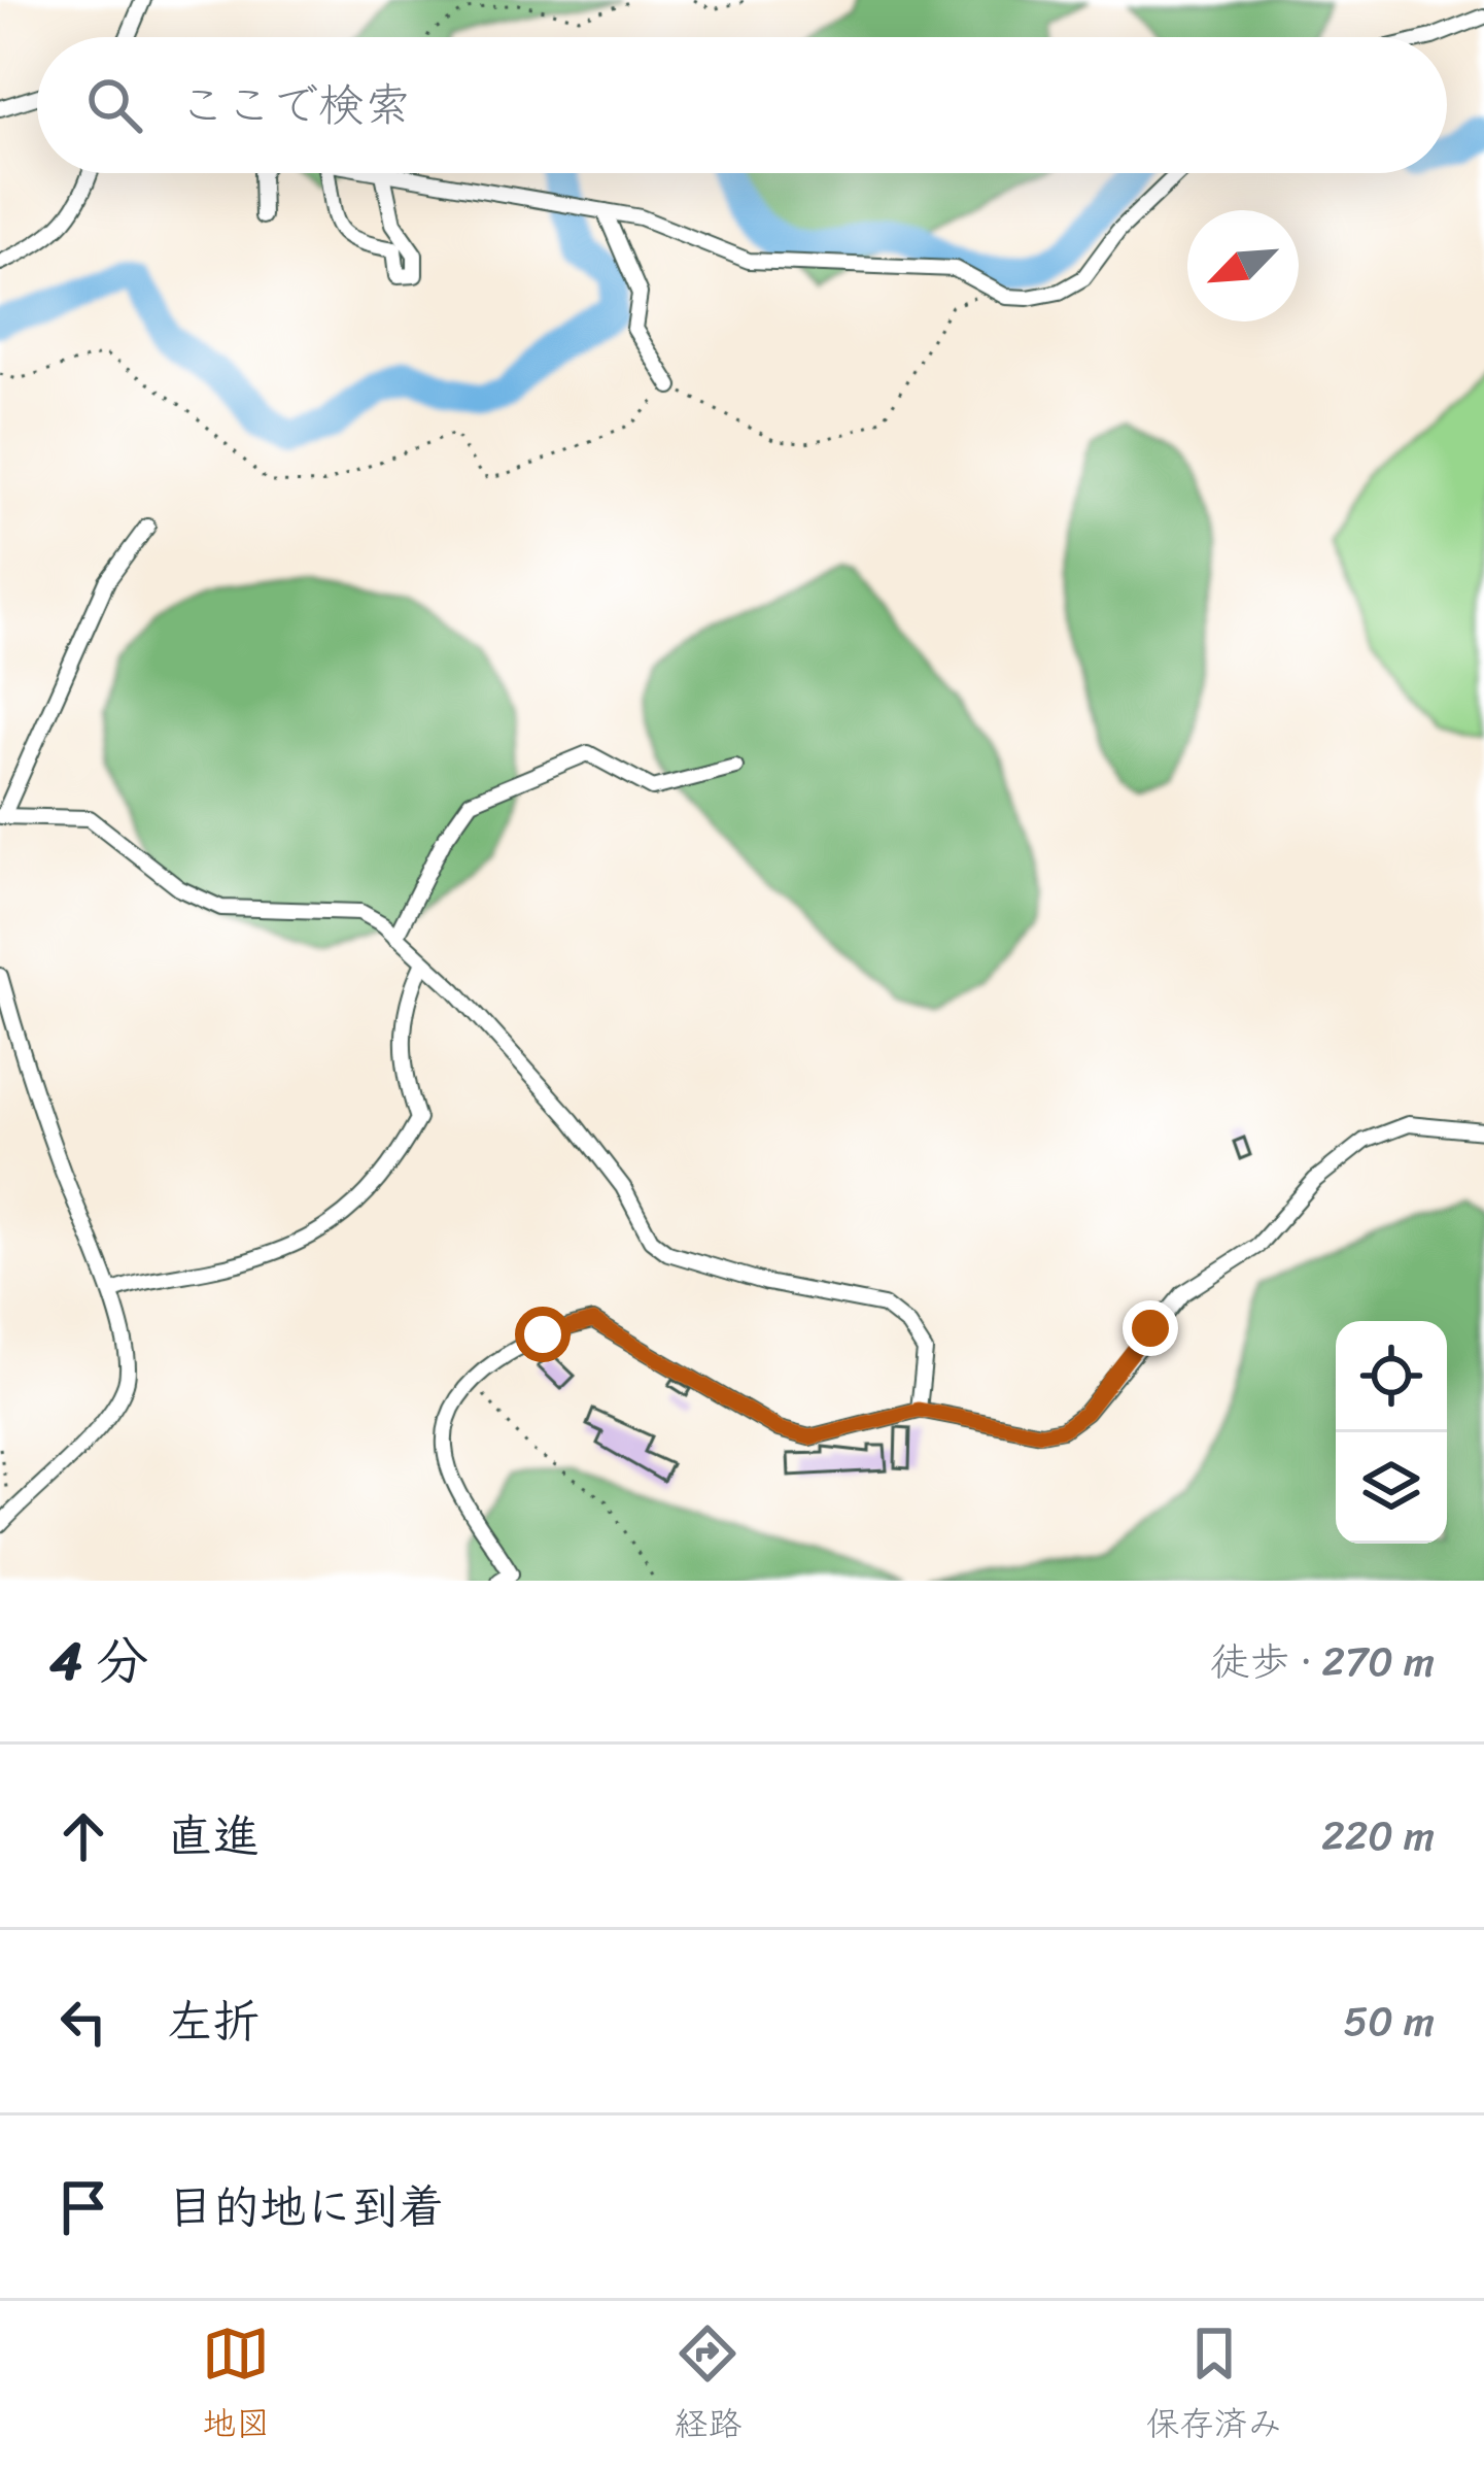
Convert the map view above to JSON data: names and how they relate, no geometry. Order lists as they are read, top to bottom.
{
  "north": "bottom left",
  "page": {
    "search": "ここで検索",
    "heading": ["4 分", "徒歩 · 270 m"],
    "list": [
      ["直進", "220 m"],
      ["左折", "50 m"],
      "目的地に到着"
    ],
    "nav": ["地図", "経路", "保存済み"]
  }
}
